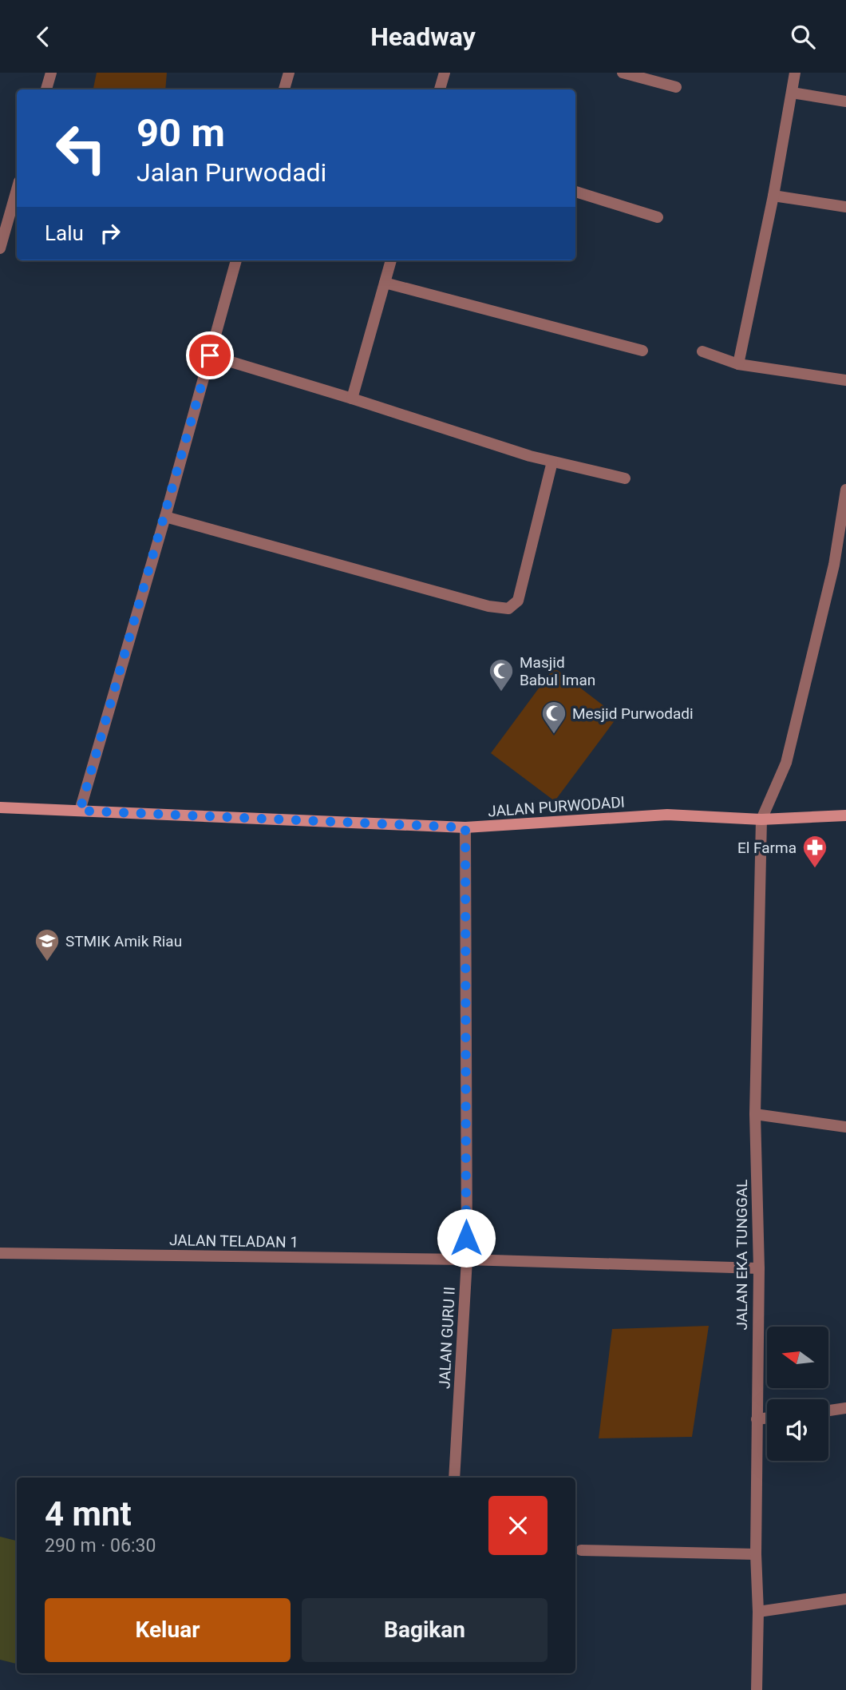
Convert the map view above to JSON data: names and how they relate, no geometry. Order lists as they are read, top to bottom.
{
  "streets": {
    "street": [
      "JALAN PURWODADI",
      "JALAN TELADAN 1",
      "JALAN EKA TUNGGAL",
      "JALAN GURU II"
    ]
  },
  "crossings": [
    ["JALAN PURWODADI", "JALAN EKA TUNGGAL"],
    ["JALAN PURWODADI", "JALAN GURU II"],
    ["JALAN TELADAN 1", "JALAN EKA TUNGGAL"],
    ["JALAN TELADAN 1", "JALAN GURU II"]
  ],
  "places": {
    "mosque": ["Masjid Babul Iman", "Mesjid Purwodadi"],
    "pharmacy": ["El Farma"],
    "school or university": ["STMIK Amik Riau"]
  },
  "north": "left",
  "page": {
    "header": "Headway",
    "turn": ["90 m", "Jalan Purwodadi"],
    "then": "Lalu",
    "heading": ["4 mnt", "290 m · 06:30"],
    "buttons": ["Keluar", "Bagikan"]
  }
}
